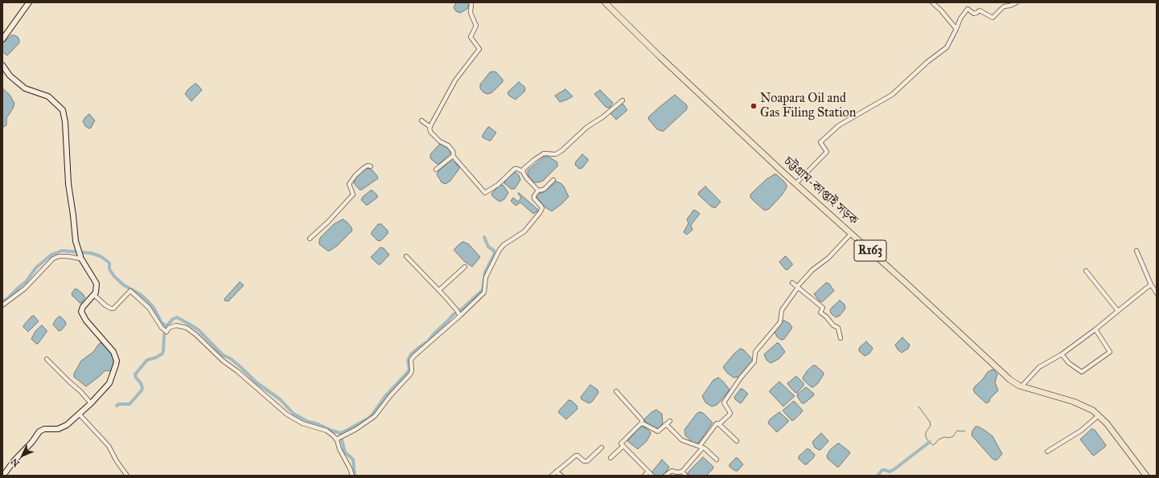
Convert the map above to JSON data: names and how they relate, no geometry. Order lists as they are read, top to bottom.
{
  "streets": {
    "main road": ["চট্টগ্রাম-কাপ্তাই সড়ক", "R163"]
  },
  "places": ["Noapara Oil and Gas Filing Station"],
  "north": "bottom left"
}
